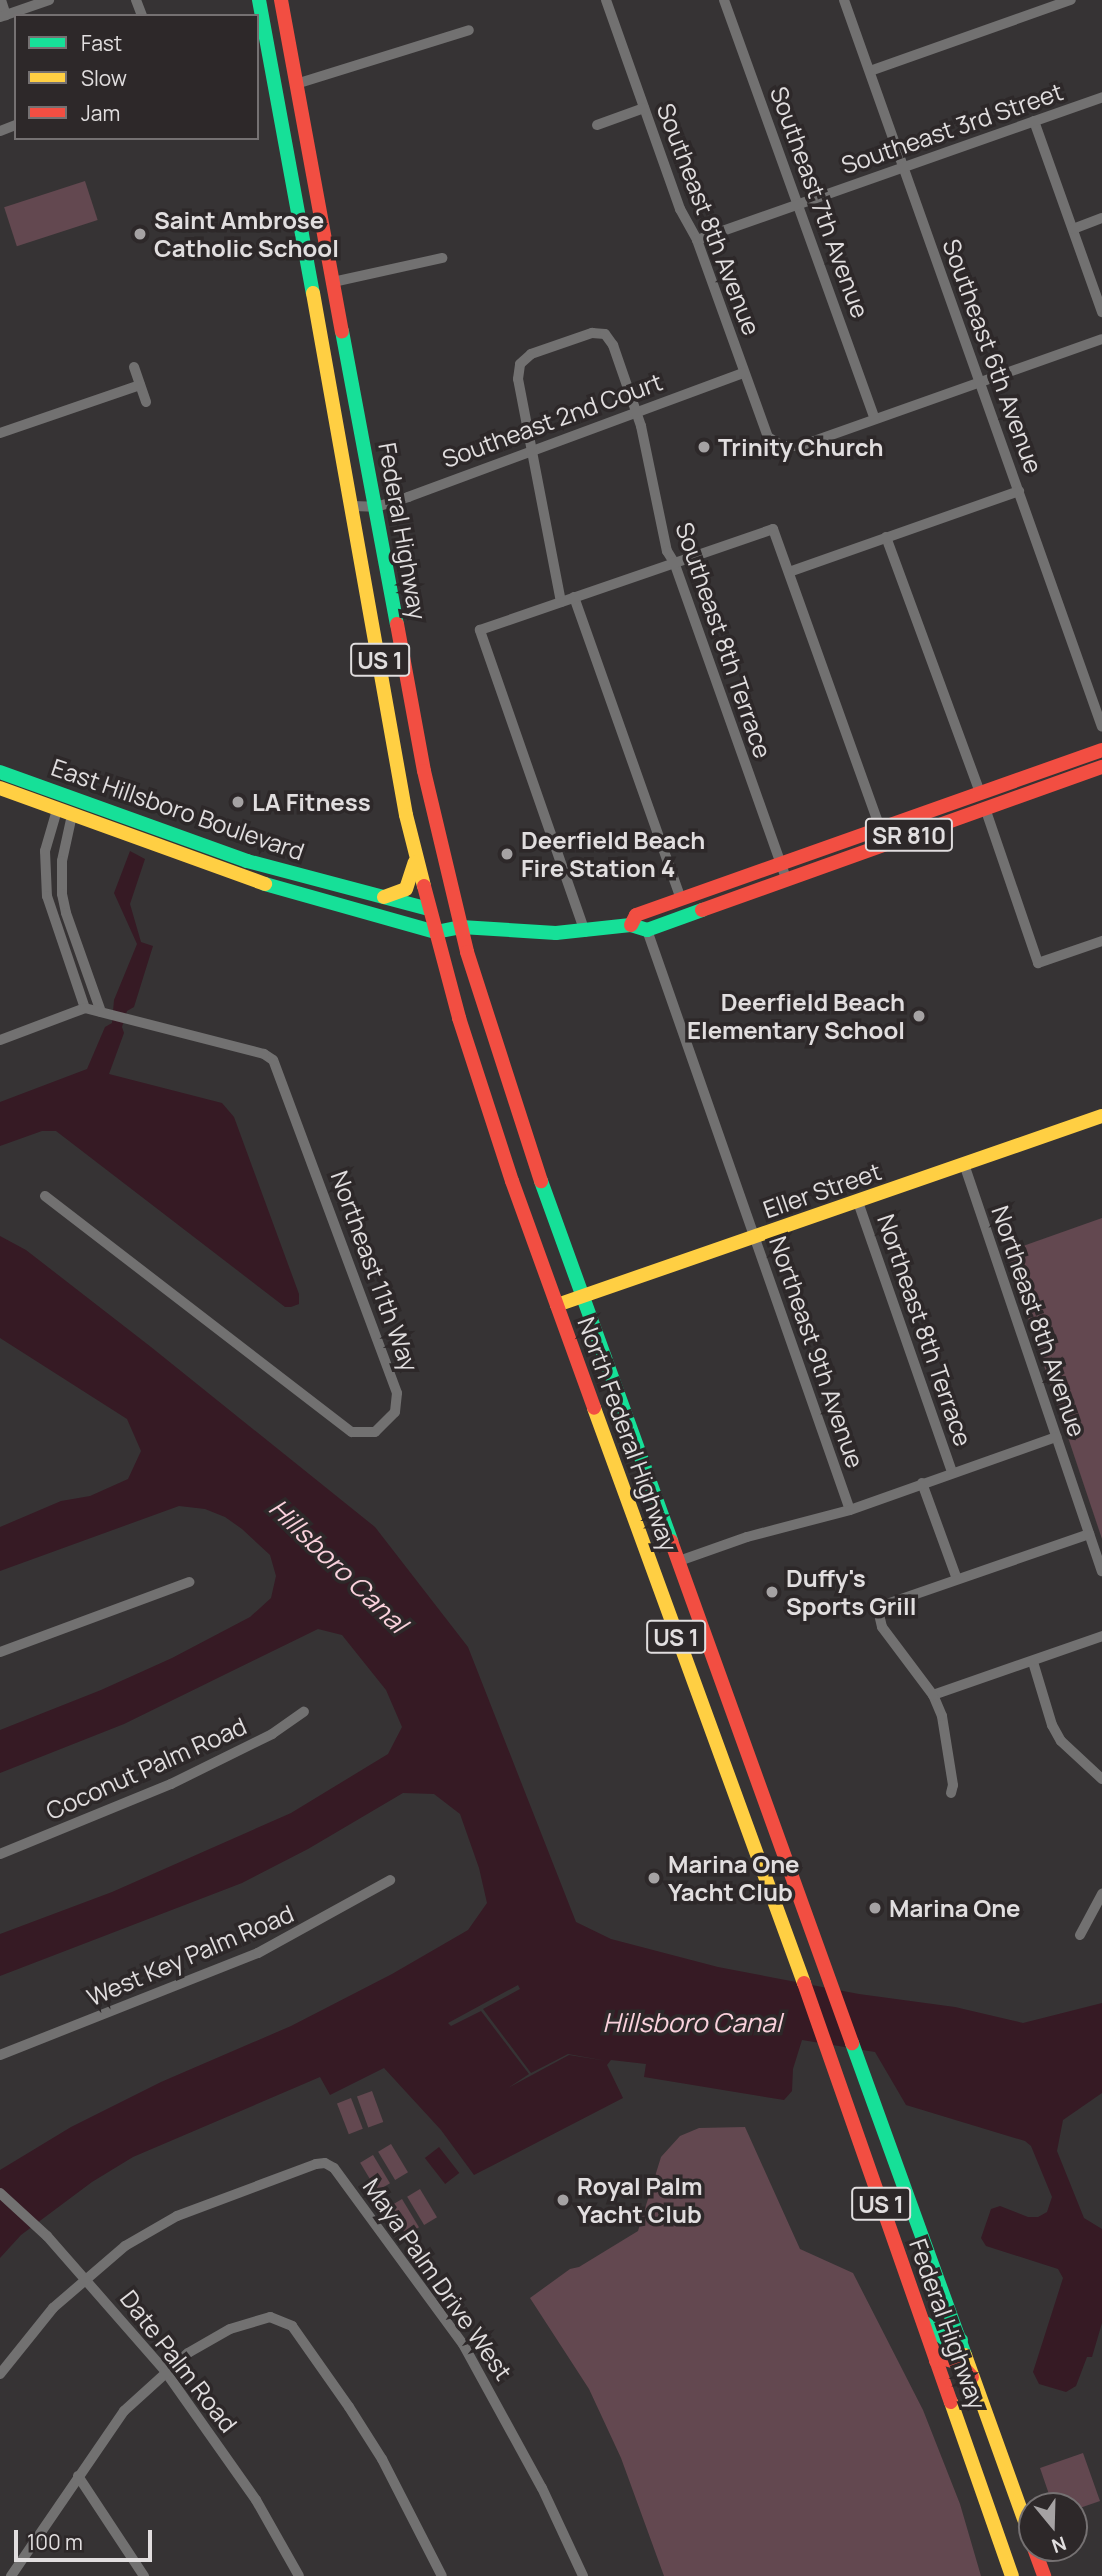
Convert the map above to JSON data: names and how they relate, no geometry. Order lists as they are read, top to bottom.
{
  "streets": {
    "main road": [
      "Federal Highway",
      "US 1",
      "East Hillsboro Boulevard",
      "SR 810",
      "Eller Street",
      "North Federal Highway"
    ],
    "street": [
      "Southeast 3rd Street",
      "Southeast 7th Avenue",
      "Southeast 8th Avenue",
      "Southeast 6th Avenue",
      "Southeast 2nd Court",
      "Southeast 8th Terrace",
      "Northeast 11th Way",
      "Northeast 8th Avenue",
      "Northeast 8th Terrace",
      "Northeast 9th Avenue",
      "Coconut Palm Road",
      "West Key Palm Road",
      "Maya Palm Drive West",
      "Date Palm Road"
    ]
  },
  "crossings": [
    ["Southeast 3rd Street", "Southeast 7th Avenue"],
    ["Southeast 3rd Street", "Southeast 8th Avenue"],
    ["Southeast 3rd Street", "Southeast 6th Avenue"],
    ["Southeast 7th Avenue", "Southeast 8th Avenue"],
    ["Southeast 8th Avenue", "Southeast 2nd Court"],
    ["Southeast 2nd Court", "Federal Highway"],
    ["Southeast 2nd Court", "Southeast 8th Terrace"],
    ["Federal Highway", "East Hillsboro Boulevard"],
    ["Federal Highway", "North Federal Highway"],
    ["Southeast 8th Terrace", "East Hillsboro Boulevard"],
    ["Southeast 8th Terrace", "SR 810"],
    ["East Hillsboro Boulevard", "SR 810"],
    ["East Hillsboro Boulevard", "Northeast 9th Avenue"],
    ["East Hillsboro Boulevard", "North Federal Highway"],
    ["SR 810", "Northeast 9th Avenue"],
    ["Eller Street", "Northeast 8th Avenue"],
    ["Eller Street", "Northeast 8th Terrace"],
    ["Eller Street", "Northeast 9th Avenue"],
    ["Eller Street", "North Federal Highway"],
    ["Maya Palm Drive West", "Date Palm Road"]
  ],
  "water": ["Hillsboro Canal"],
  "places": [
    "Saint Ambrose Catholic School",
    "Trinity Church",
    "LA Fitness",
    "Deerfield Beach Fire Station 4",
    "Deerfield Beach Elementary School",
    "Duffy's Sports Grill",
    "Marina One Yacht Club",
    "Marina One",
    "Royal Palm Yacht Club"
  ],
  "legend": ["Fast", "Slow", "Jam"],
  "scale_bar": "100 m",
  "north": "bottom"
}
